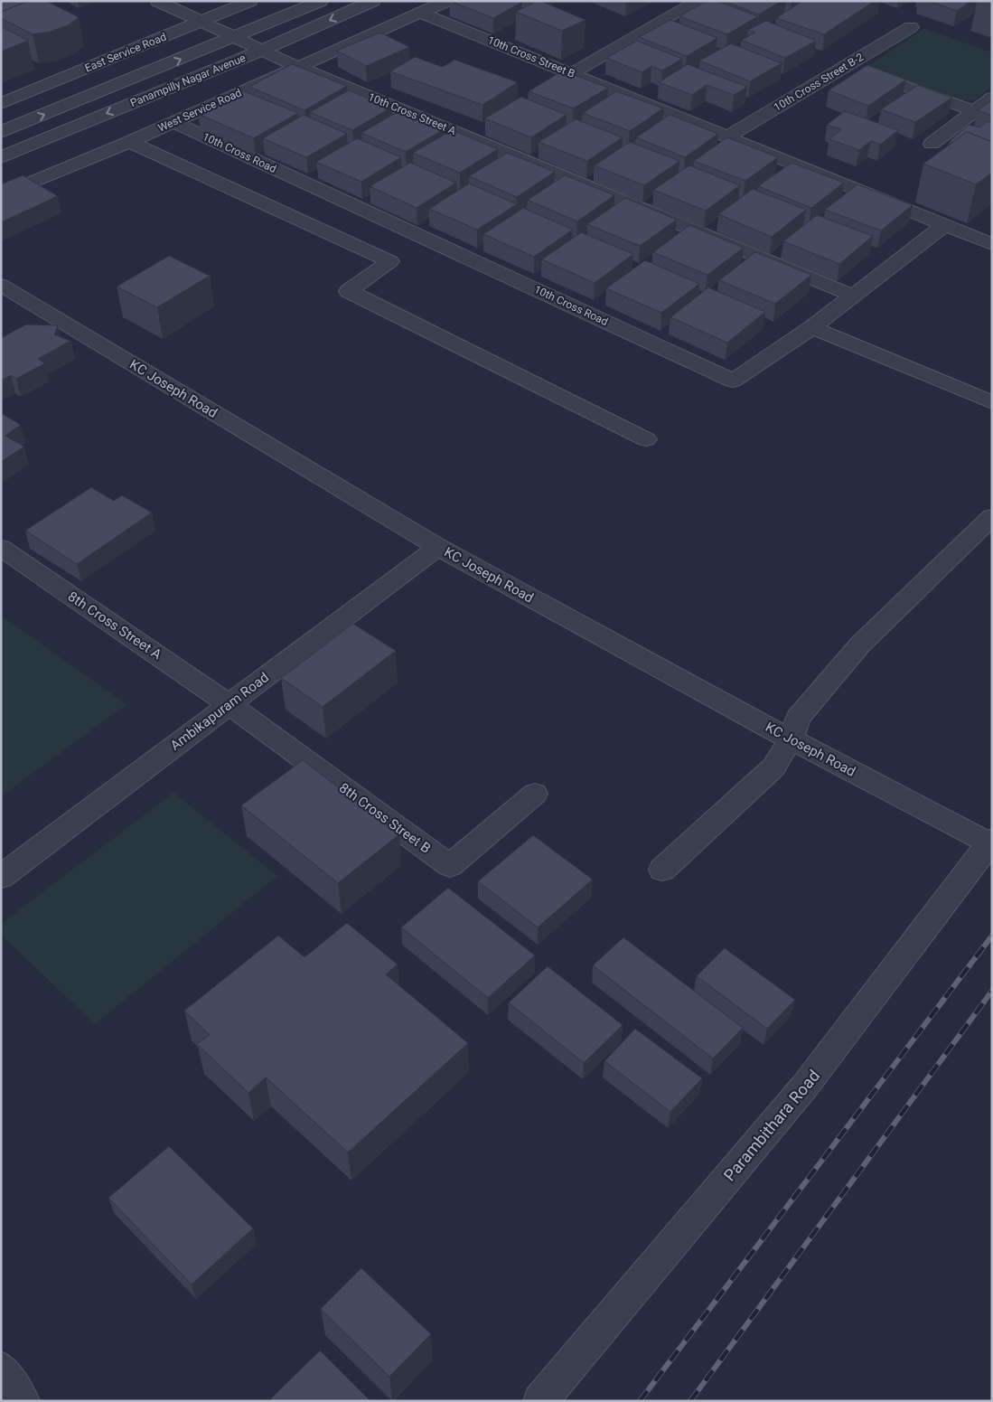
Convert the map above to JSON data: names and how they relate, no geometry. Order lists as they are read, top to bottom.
{
  "streets": {
    "street": [
      "East Service Road",
      "10th Cross Street B",
      "Panampilly Nagar Avenue",
      "10th Cross Street B-2",
      "West Service Road",
      "10th Cross Street A",
      "10th Cross Road",
      "KC Joseph Road",
      "8th Cross Street A",
      "Ambikapuram Road",
      "8th Cross Street B",
      "Parambithara Road"
    ]
  },
  "crossings": [
    ["10th Cross Street B", "10th Cross Street B-2"],
    ["10th Cross Street B", "West Service Road"],
    ["10th Cross Street B", "10th Cross Road"],
    ["West Service Road", "10th Cross Street A"],
    ["West Service Road", "10th Cross Road"],
    ["10th Cross Street A", "10th Cross Road"],
    ["KC Joseph Road", "Ambikapuram Road"],
    ["KC Joseph Road", "Parambithara Road"],
    ["8th Cross Street A", "Ambikapuram Road"],
    ["8th Cross Street A", "8th Cross Street B"],
    ["Ambikapuram Road", "8th Cross Street B"]
  ]
}
